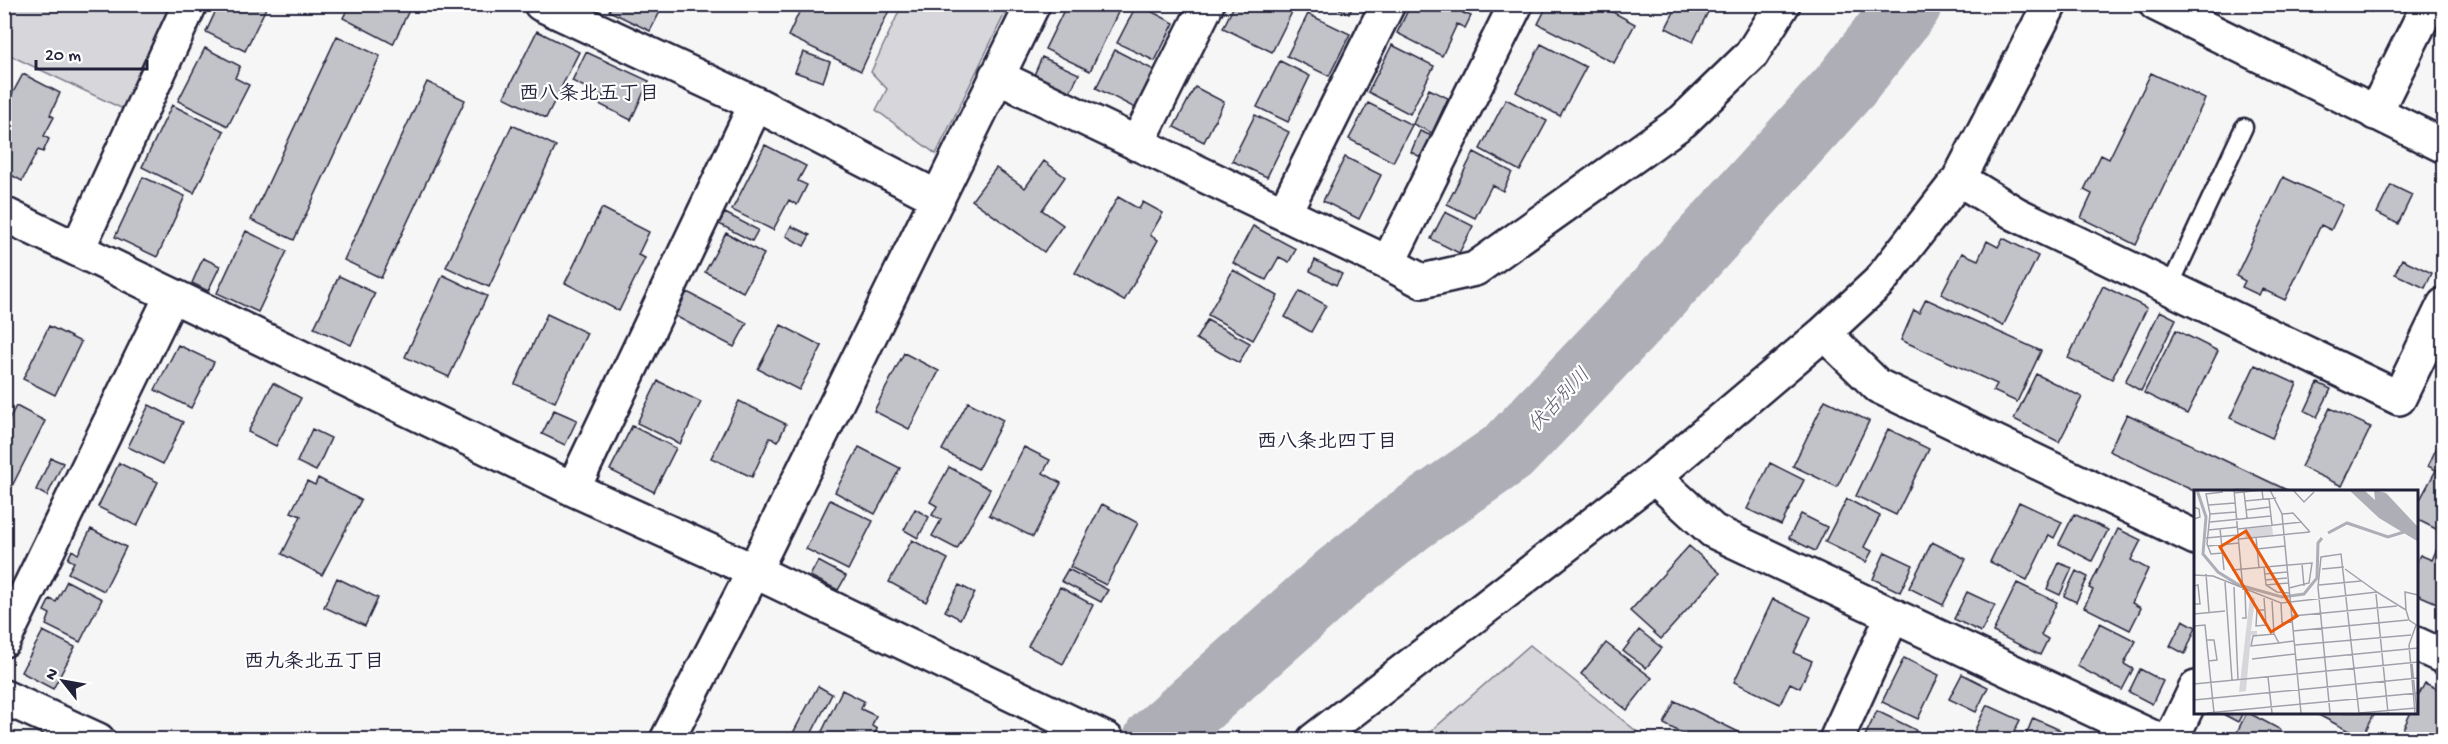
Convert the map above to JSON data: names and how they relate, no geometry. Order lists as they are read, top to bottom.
{
  "districts": ["西八条北五丁目", "西八条北四丁目", "西九条北五丁目"],
  "water": ["伏古別川"],
  "scale_bar": "20 m",
  "north": "top left"
}
